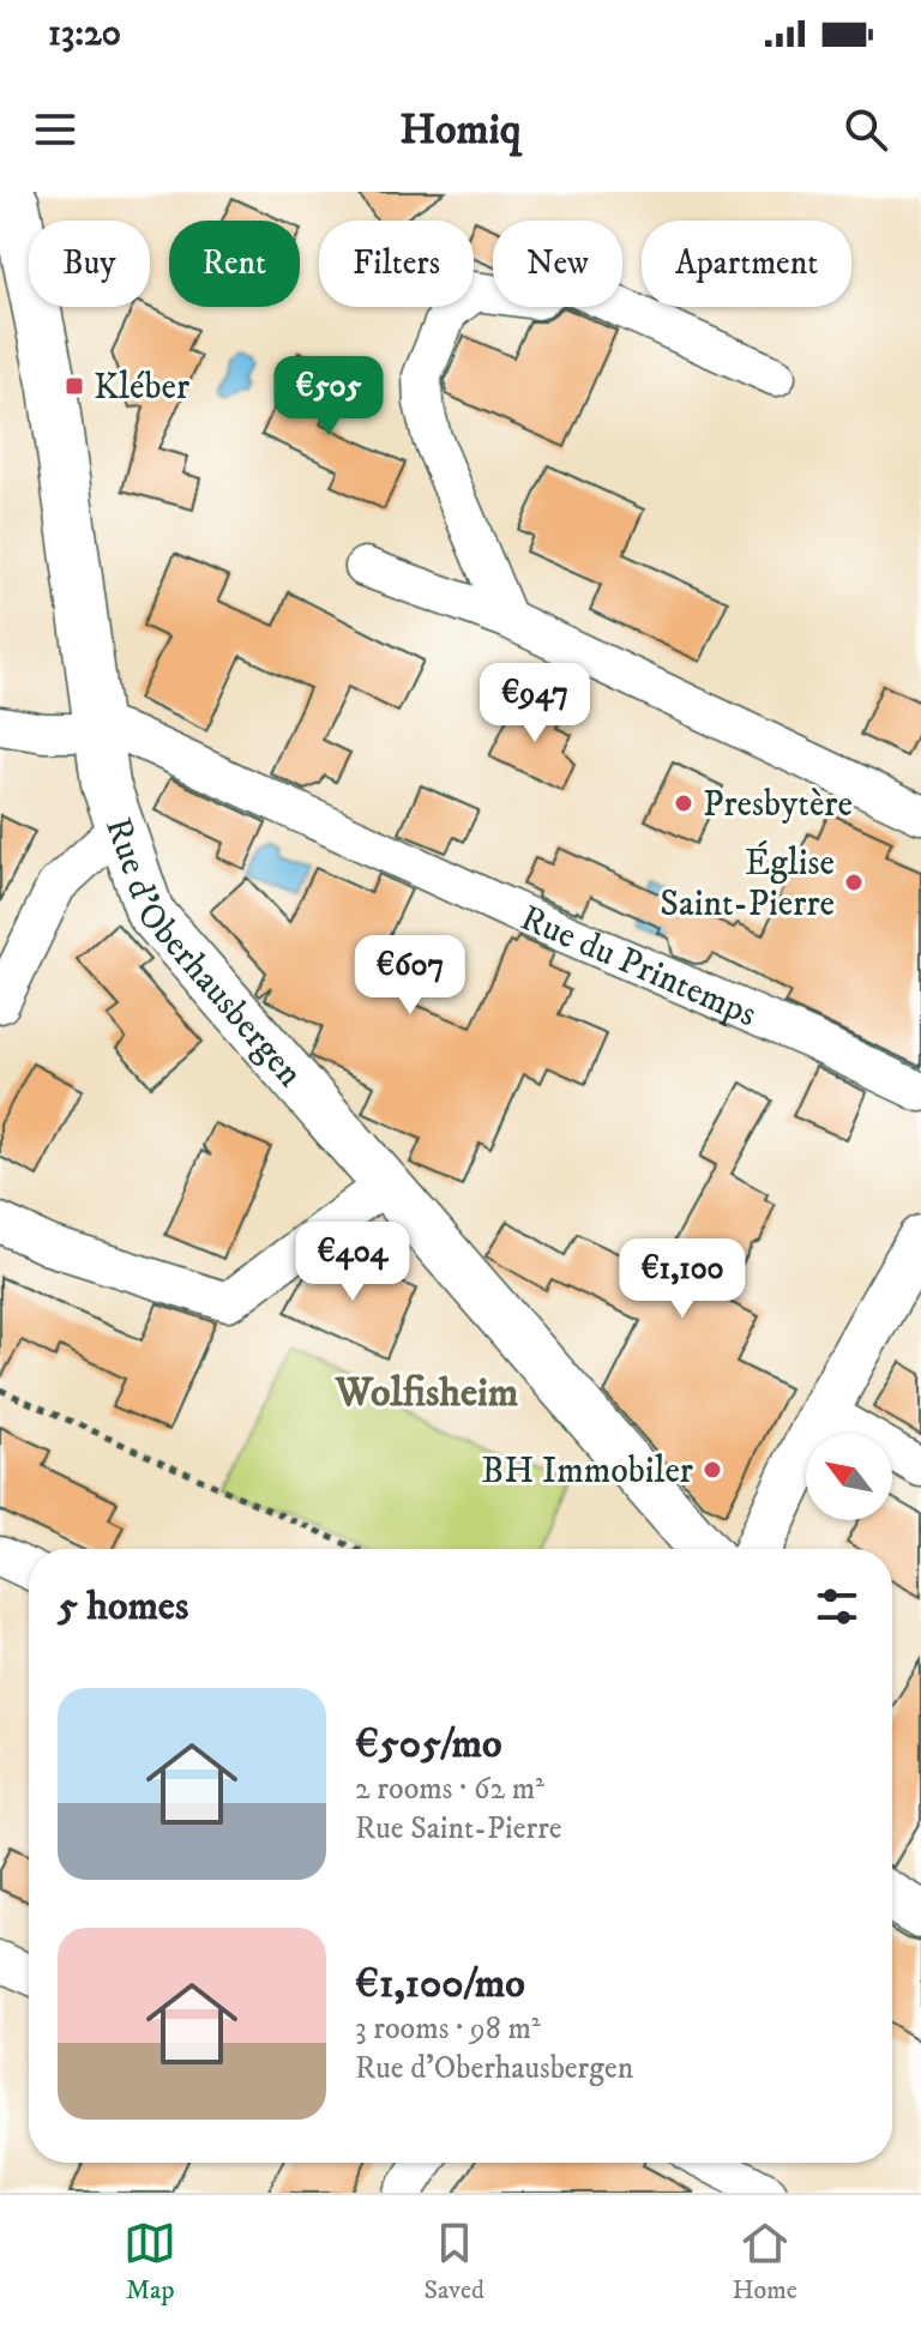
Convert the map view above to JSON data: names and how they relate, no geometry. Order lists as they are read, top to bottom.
{
  "streets": {
    "main road": ["Rue d'Oberhausbergen"],
    "street": ["Rue du Printemps"]
  },
  "crossings": [
    ["Rue d'Oberhausbergen", "Rue du Printemps"]
  ],
  "districts": ["Wolfisheim"],
  "places": {
    "transit": ["Kléber"],
    "other": ["Presbytère", "Église Saint-Pierre", "BH Immobiler"]
  },
  "north": "top left",
  "page": {
    "status": "13:20",
    "header": "Homiq",
    "chip": [
      "Buy",
      "Rent",
      "Filters",
      "New",
      "Apartment"
    ],
    "price": [
      "€505",
      "€947",
      "€607",
      "€404",
      "€1,100"
    ],
    "heading": "5 homes",
    "list": [
      {
        "name": "€505/mo",
        "note": "2 rooms · 62 m² · Rue Saint-Pierre"
      },
      {
        "name": "€1,100/mo",
        "note": "3 rooms · 98 m² · Rue d'Oberhausbergen"
      }
    ],
    "tabs": ["Map", "Saved", "Home"]
  }
}
